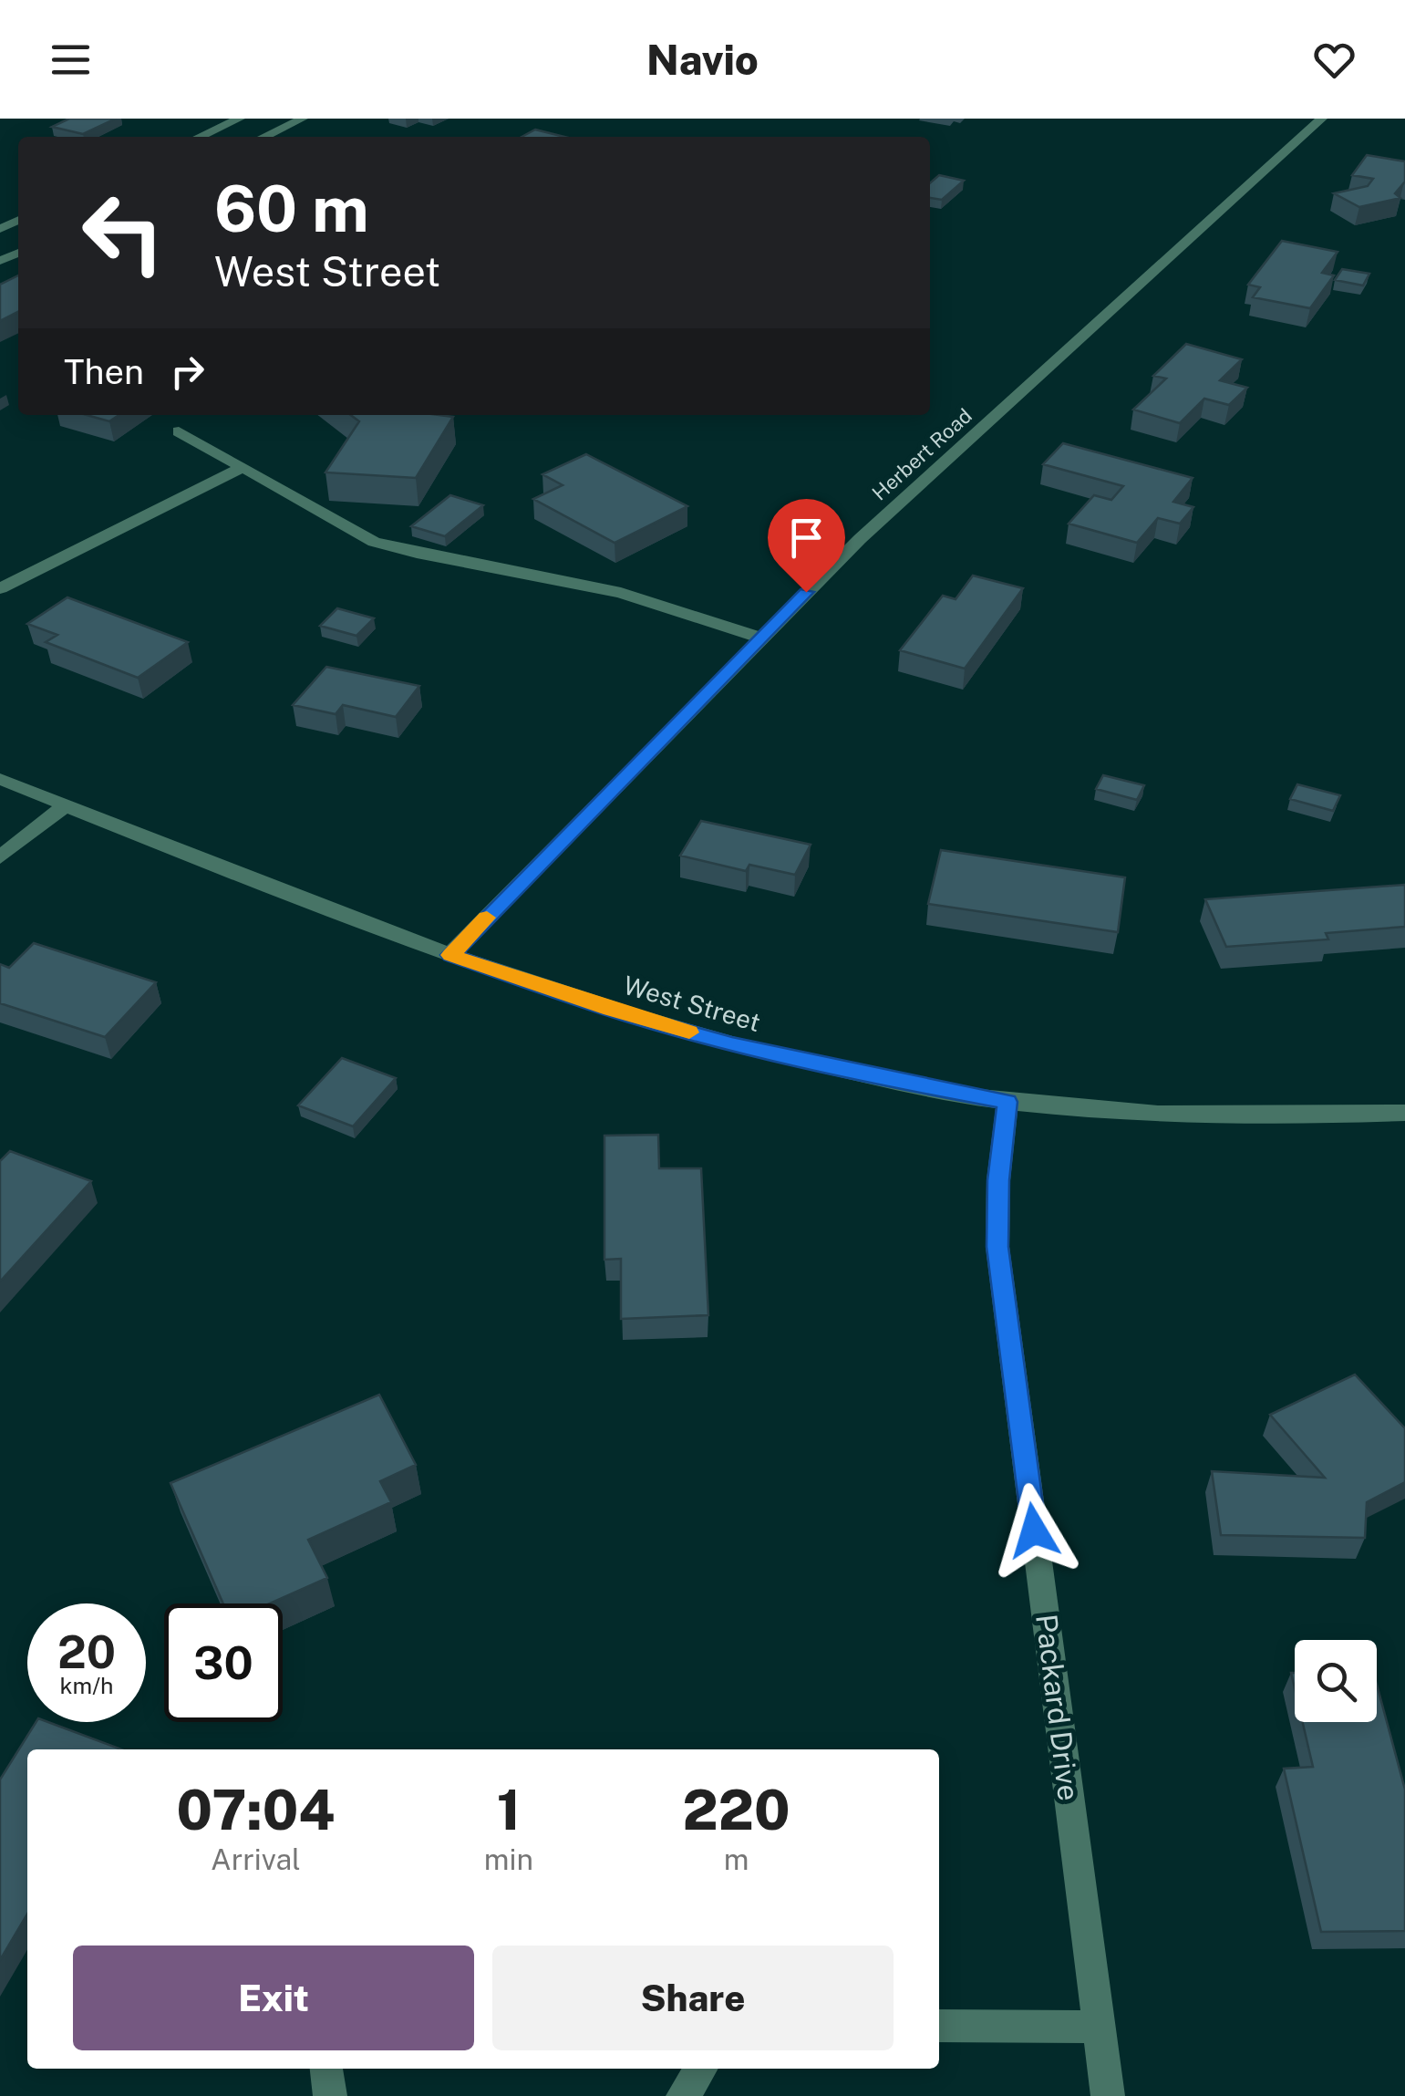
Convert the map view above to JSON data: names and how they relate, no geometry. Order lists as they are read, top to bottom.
{
  "streets": {
    "street": ["Herbert Road", "West Street", "Packard Drive"]
  },
  "crossings": [
    ["Herbert Road", "West Street"],
    ["West Street", "Packard Drive"]
  ],
  "page": {
    "header": "Navio",
    "turn": ["60 m", "West Street"],
    "then": "Then",
    "speed": "20 km/h",
    "limit": "30",
    "eta": [
      "07:04",
      "Arrival",
      "1",
      "min",
      "220",
      "m"
    ],
    "buttons": ["Exit", "Share"]
  }
}
